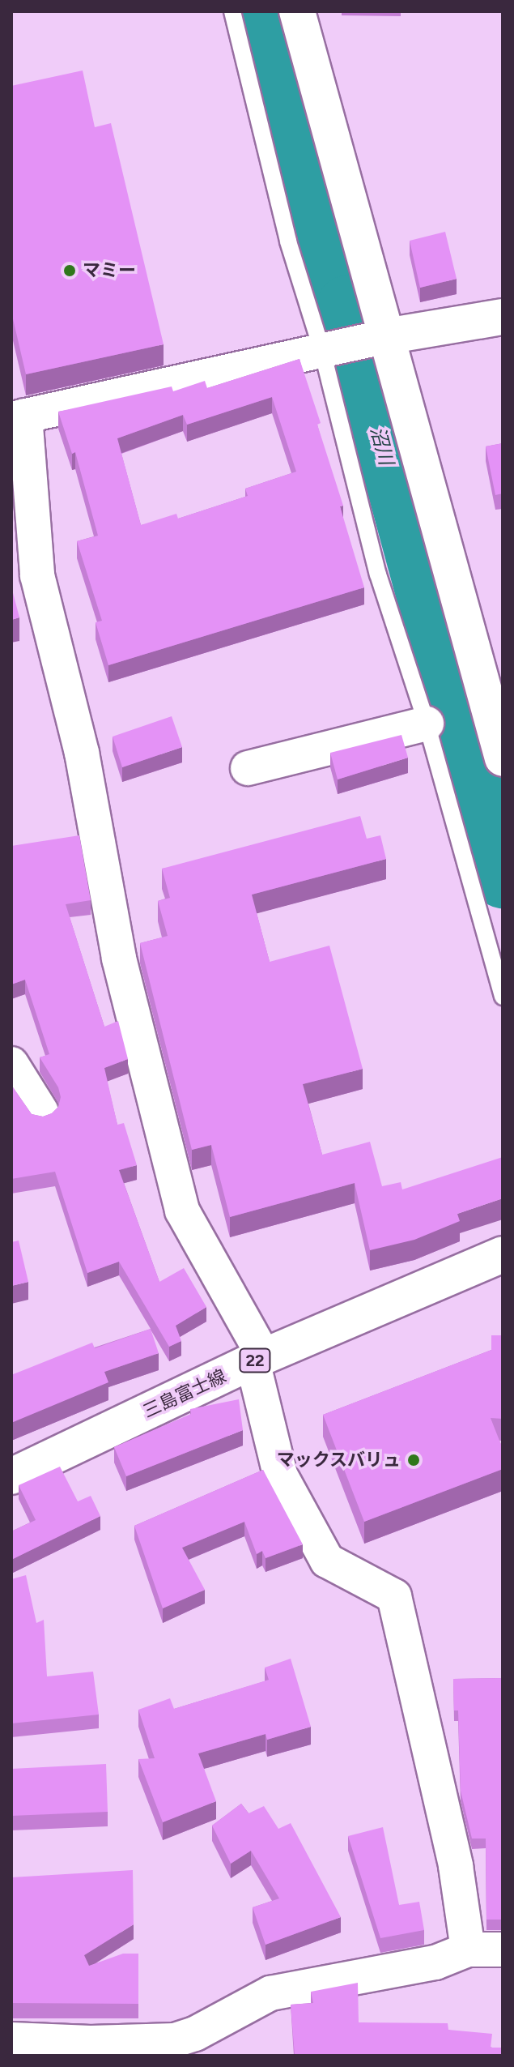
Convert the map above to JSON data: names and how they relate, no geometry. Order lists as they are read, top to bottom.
{
  "streets": {
    "street": ["22", "三島富士線"]
  },
  "water": ["沼川"],
  "places": ["マミー", "マックスバリュ"]
}
